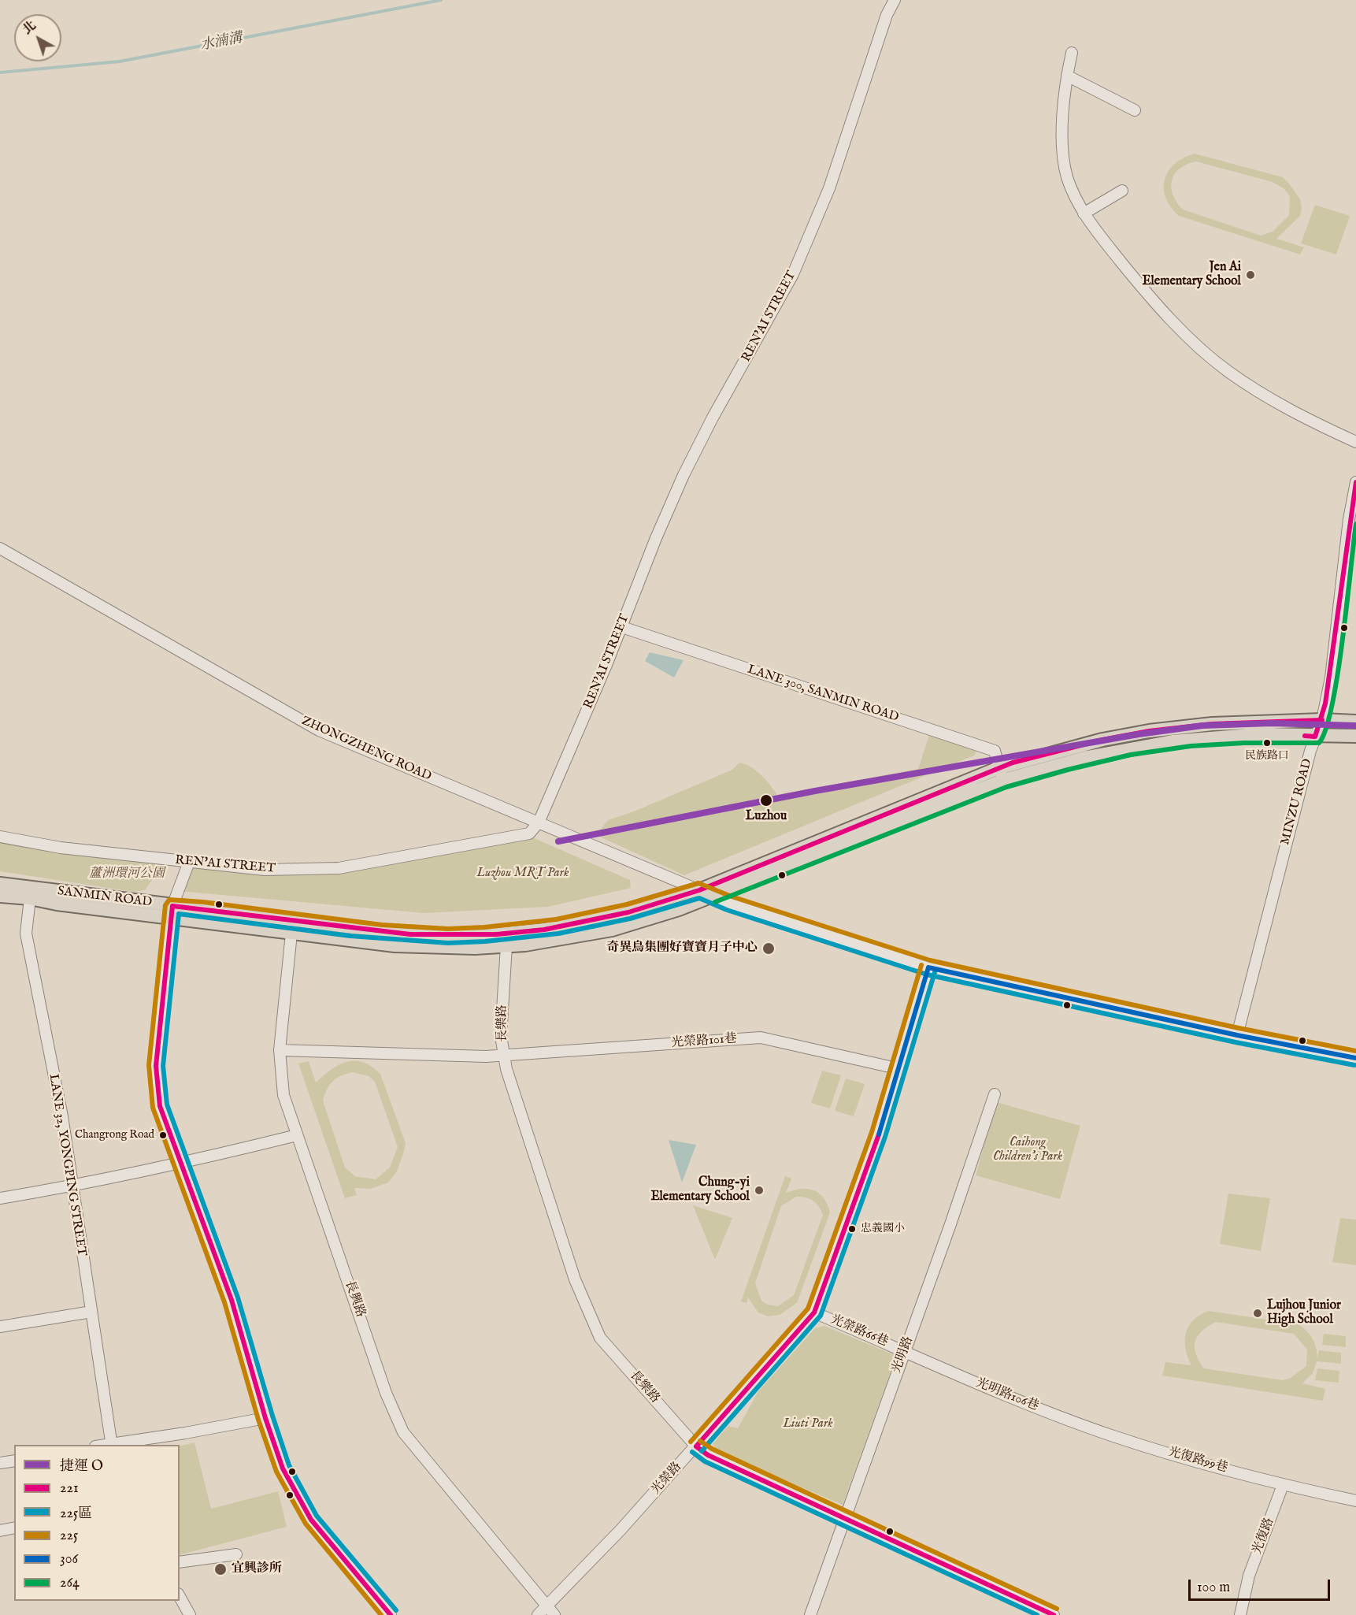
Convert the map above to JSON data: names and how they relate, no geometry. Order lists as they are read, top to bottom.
{
  "streets": {
    "main road": ["SANMIN ROAD"],
    "street": [
      "REN'AI STREET",
      "LANE 300, SANMIN ROAD",
      "ZHONGZHENG ROAD",
      "MINZU ROAD",
      "長樂路",
      "光榮路101巷",
      "LANE 32, YONGPING STREET",
      "長興路",
      "光榮路66巷",
      "光明路",
      "光明路106巷",
      "光復路99巷",
      "光榮路",
      "光復路"
    ]
  },
  "crossings": [
    ["REN'AI STREET", "LANE 300, SANMIN ROAD"],
    ["REN'AI STREET", "ZHONGZHENG ROAD"],
    ["LANE 300, SANMIN ROAD", "SANMIN ROAD"],
    ["ZHONGZHENG ROAD", "SANMIN ROAD"],
    ["MINZU ROAD", "SANMIN ROAD"],
    ["SANMIN ROAD", "長樂路"],
    ["SANMIN ROAD", "LANE 32, YONGPING STREET"],
    ["SANMIN ROAD", "長興路"],
    ["長樂路", "光榮路101巷"],
    ["長樂路", "光明路"],
    ["長樂路", "光榮路"],
    ["光榮路101巷", "長興路"],
    ["光榮路101巷", "光榮路"],
    ["長興路", "光榮路"],
    ["光榮路66巷", "光明路"],
    ["光榮路66巷", "光明路106巷"],
    ["光榮路66巷", "光榮路"],
    ["光明路", "光明路106巷"],
    ["光明路106巷", "光復路99巷"],
    ["光復路99巷", "光復路"]
  ],
  "water": ["水湳溝"],
  "parks": [
    "Luzhou MRT Park",
    "蘆洲環河公園",
    "Caihong Children's Park",
    "Liuti Park"
  ],
  "places": [
    "Jen Ai Elementary School",
    "民族路口",
    "Luzhou",
    "奇異鳥集團好寶寶月子中心",
    "Changrong Road",
    "Chung-yi Elementary School",
    "忠義國小",
    "Lujhou Junior High School",
    "宜興診所"
  ],
  "lines": [
    "transit line 221",
    "transit line 264",
    "metro line O",
    "transit line 225",
    "transit line 225區",
    "transit line 306"
  ],
  "legend": [
    "捷運 O",
    "221",
    "225區",
    "225",
    "306",
    "264"
  ],
  "scale_bar": "100 m",
  "north": "top left"
}
